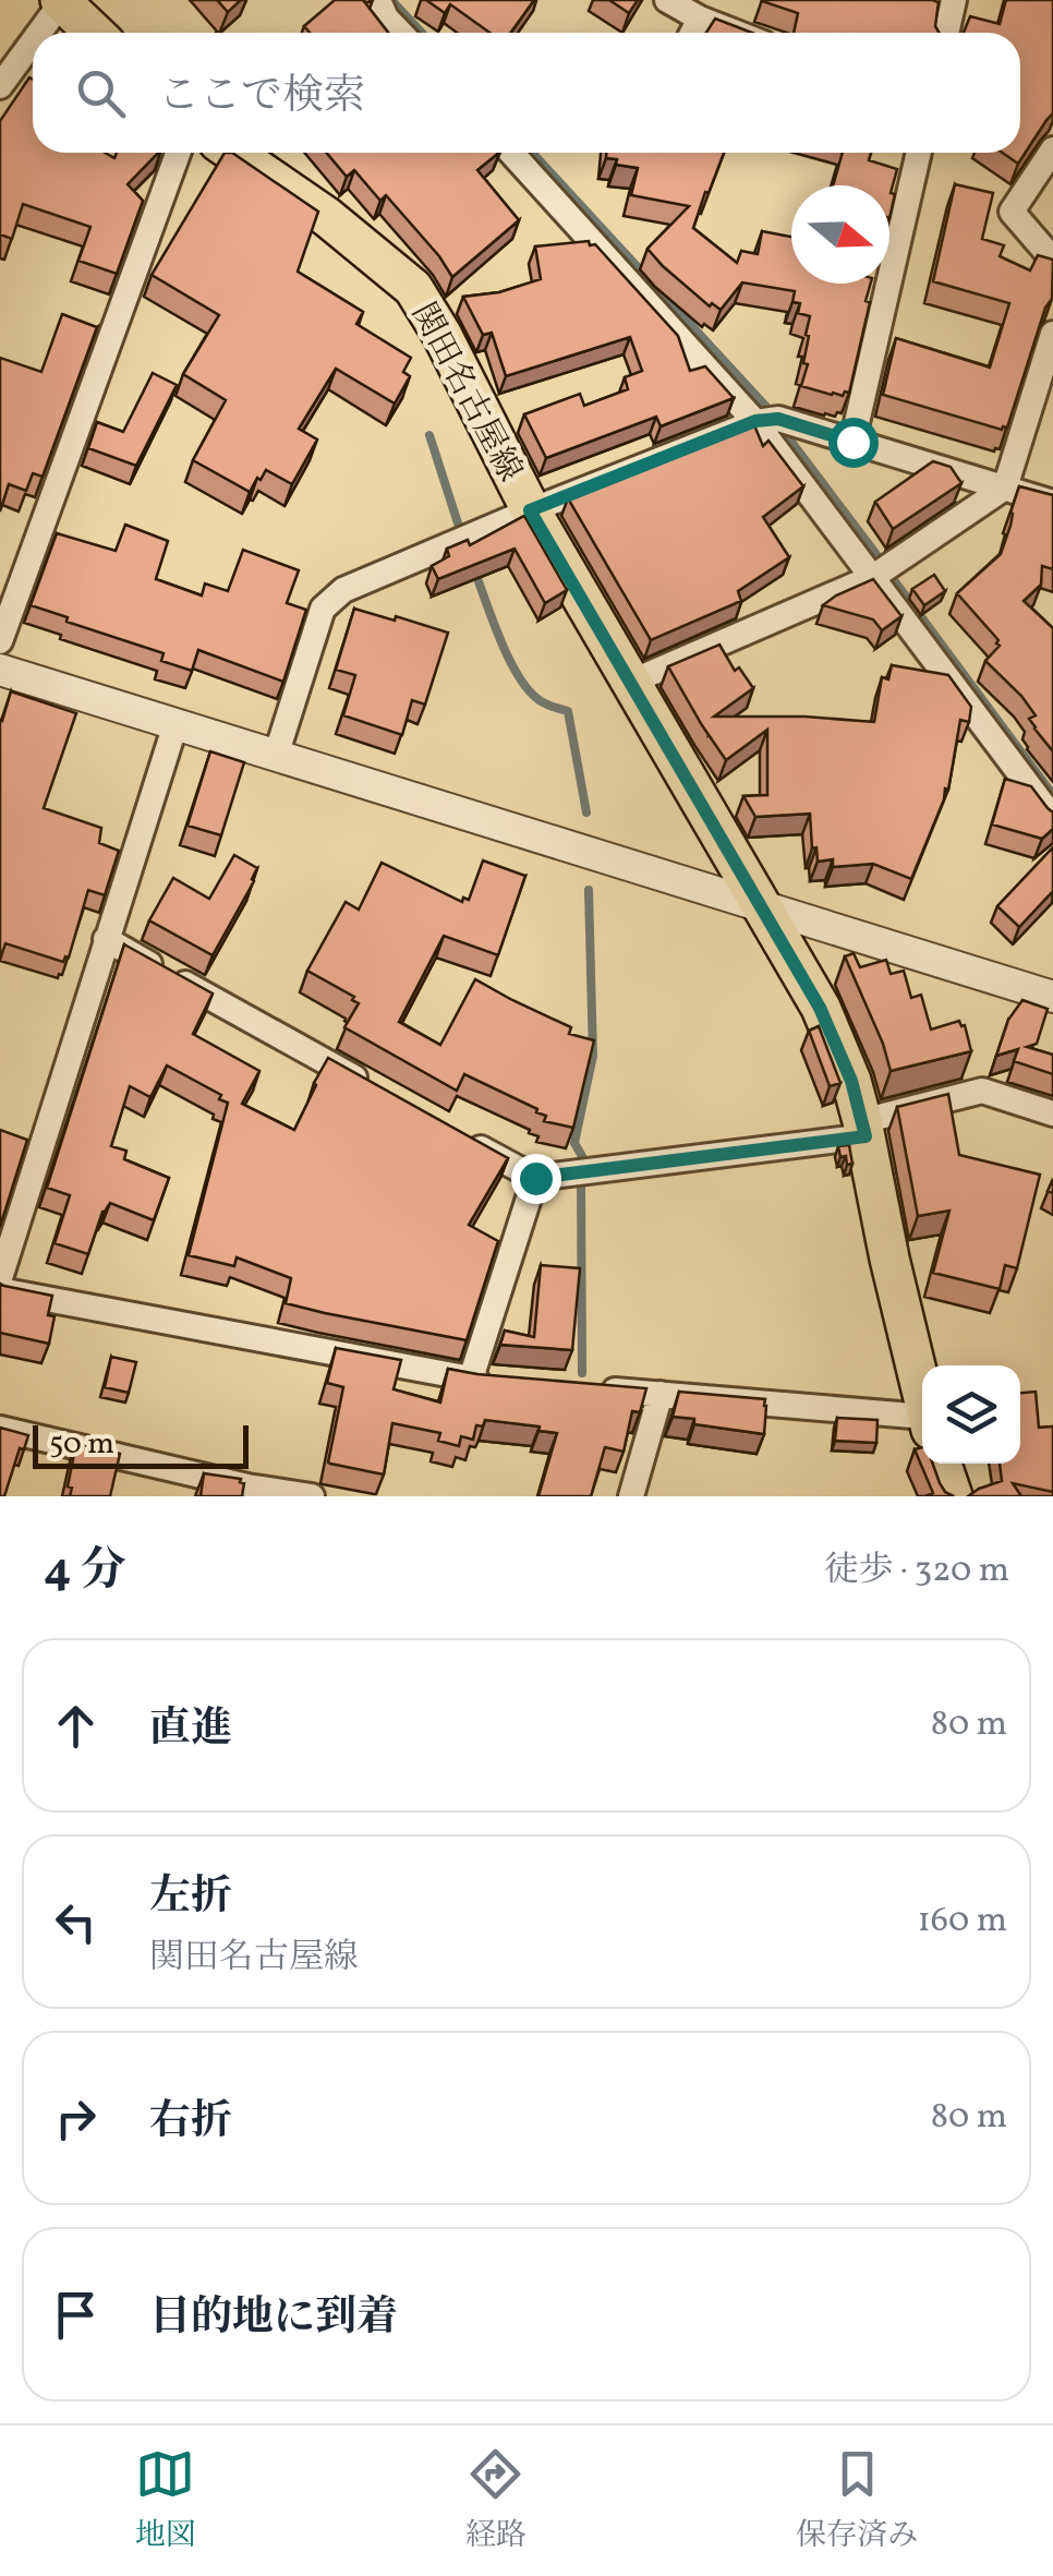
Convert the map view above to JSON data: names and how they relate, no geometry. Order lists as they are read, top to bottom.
{
  "streets": {
    "main road": ["関田名古屋線"]
  },
  "scale_bar": "50 m",
  "north": "right",
  "page": {
    "search": "ここで検索",
    "scale": "50 m",
    "heading": ["4 分", "徒歩 · 320 m"],
    "list": [
      ["直進", "80 m"],
      ["左折", "関田名古屋線", "160 m"],
      ["右折", "80 m"],
      "目的地に到着"
    ],
    "nav": ["地図", "経路", "保存済み"]
  }
}
